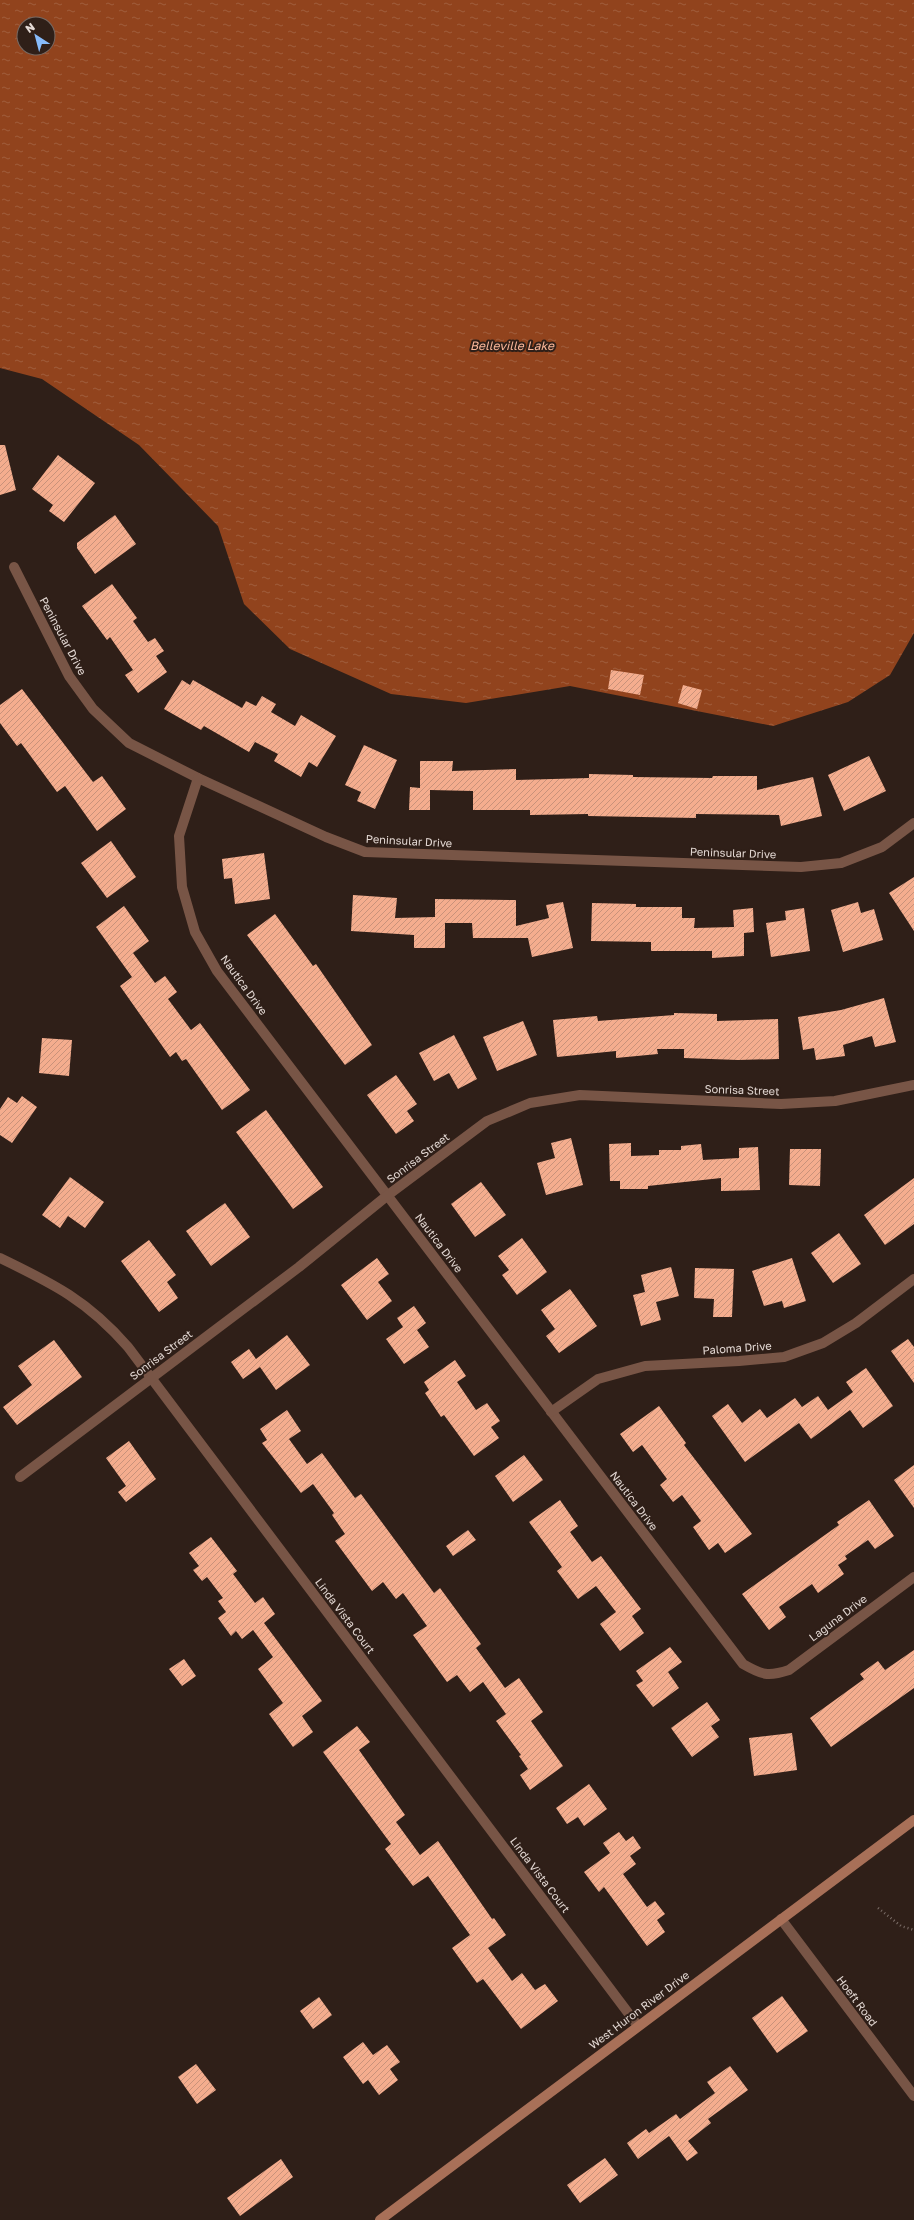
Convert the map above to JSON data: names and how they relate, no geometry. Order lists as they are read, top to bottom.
{
  "streets": {
    "main road": ["West Huron River Drive"],
    "street": [
      "Peninsular Drive",
      "Nautica Drive",
      "Sonrisa Street",
      "Paloma Drive",
      "Linda Vista Court",
      "Laguna Drive",
      "Hoeft Road"
    ]
  },
  "crossings": [
    ["Peninsular Drive", "Nautica Drive"],
    ["Nautica Drive", "Sonrisa Street"],
    ["Nautica Drive", "Paloma Drive"],
    ["Nautica Drive", "Laguna Drive"],
    ["Sonrisa Street", "Linda Vista Court"],
    ["Linda Vista Court", "West Huron River Drive"],
    ["Hoeft Road", "West Huron River Drive"]
  ],
  "water": ["Belleville Lake"],
  "north": "top left"
}
